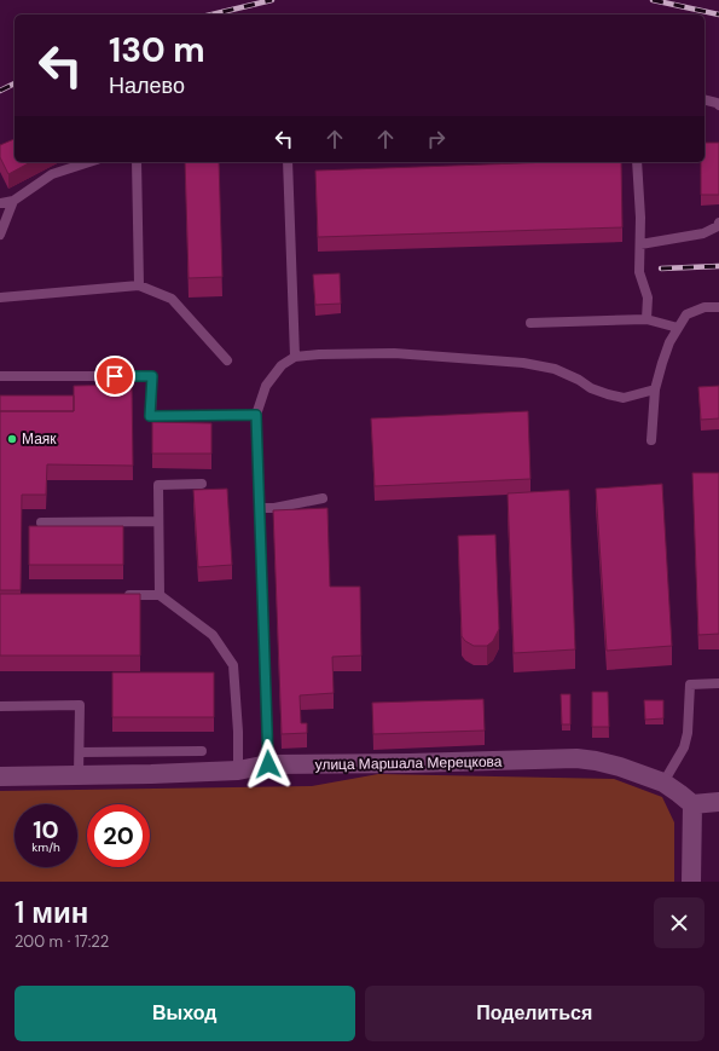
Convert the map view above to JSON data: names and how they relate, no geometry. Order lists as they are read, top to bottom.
{
  "streets": {
    "street": ["улица Маршала Мерецкова"]
  },
  "places": ["Маяк"],
  "page": {
    "turn": ["130 m", "Налево"],
    "speed": "10 km/h",
    "limit": "20",
    "heading": ["1 мин", "200 m · 17:22"],
    "buttons": ["Выход", "Поделиться"]
  }
}
